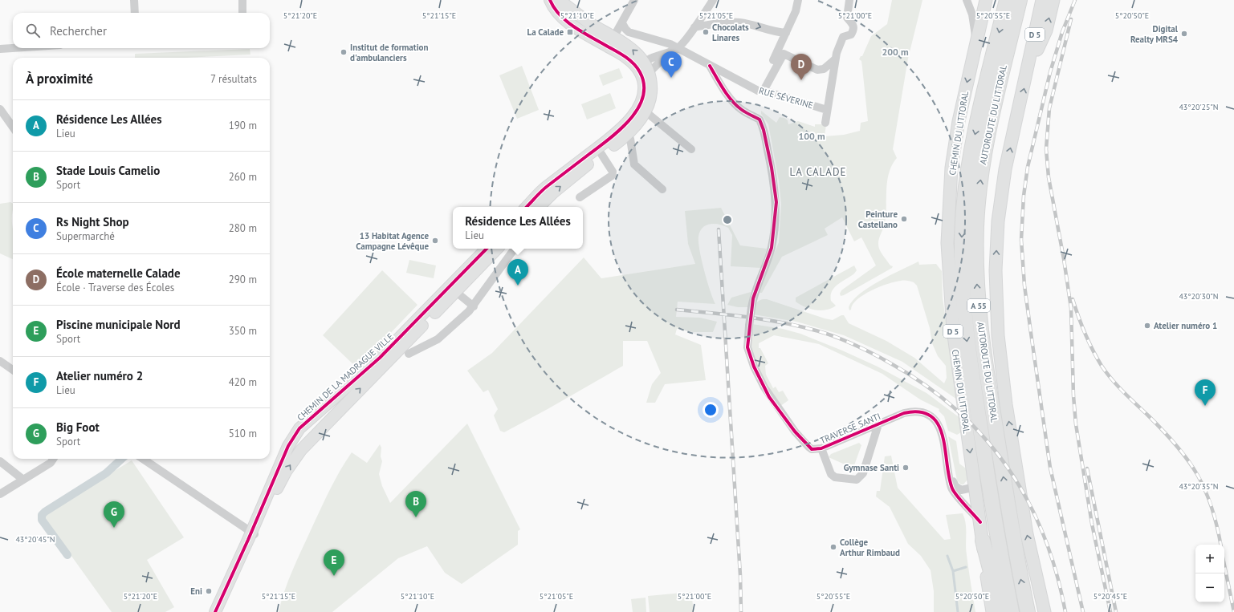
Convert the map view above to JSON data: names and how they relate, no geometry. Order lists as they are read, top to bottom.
{
  "streets": {
    "highway": ["AUTOROUTE DU LITTORAL", "A 55"],
    "main road": ["D 5", "CHEMIN DU LITTORAL"],
    "street": ["RUE SÉVERINE", "CHEMIN DE LA MADRAGUE VILLE", "TRAVERSE SANTI"]
  },
  "crossings": [
    ["RUE SÉVERINE", "TRAVERSE SANTI"],
    ["CHEMIN DU LITTORAL", "TRAVERSE SANTI"]
  ],
  "districts": ["LA CALADE"],
  "places": {
    "transit": ["La Calade"],
    "other": [
      "Chocolats Linares",
      "Digital Realty MRS4",
      "Institut de formation d'ambulanciers",
      "Peinture Castellano",
      "13 Habitat Agence Campagne Lévêque",
      "Atelier numéro 1",
      "Gymnase Santi",
      "Collège Arthur Rimbaud",
      "Eni"
    ]
  },
  "page": {
    "search": "Rechercher",
    "pins": [
      "C",
      "D",
      "A",
      "F",
      "B",
      "G",
      "E"
    ],
    "heading": ["À proximité", "7 résultats"],
    "list": [
      {
        "mark": "A",
        "name": "Résidence Les Allées",
        "note": "Lieu",
        "value": "190 m"
      },
      {
        "mark": "B",
        "name": "Stade Louis Camelio",
        "note": "Sport",
        "value": "260 m"
      },
      {
        "mark": "C",
        "name": "Rs Night Shop",
        "note": "Supermarché",
        "value": "280 m"
      },
      {
        "mark": "D",
        "name": "École maternelle Calade",
        "note": "École · Traverse des Écoles",
        "value": "290 m"
      },
      {
        "mark": "E",
        "name": "Piscine municipale Nord",
        "note": "Sport",
        "value": "350 m"
      },
      {
        "mark": "F",
        "name": "Atelier numéro 2",
        "note": "Lieu",
        "value": "420 m"
      },
      {
        "mark": "G",
        "name": "Big Foot",
        "note": "Sport",
        "value": "510 m"
      }
    ],
    "popup": ["Résidence Les Allées", "Lieu"],
    "map_buttons": ["+", "−"]
  },
  "coordinates": [
    "5°21'20\"E",
    "5°21'15\"E",
    "5°21'10\"E",
    "5°21'05\"E",
    "5°21'00\"E",
    "5°20'55\"E",
    "5°20'50\"E",
    "43°20'25\"N",
    "43°20'30\"N",
    "43°20'35\"N",
    "43°20'45\"N",
    "5°20'45\"E"
  ],
  "rings": ["200 m", "100 m"]
}
